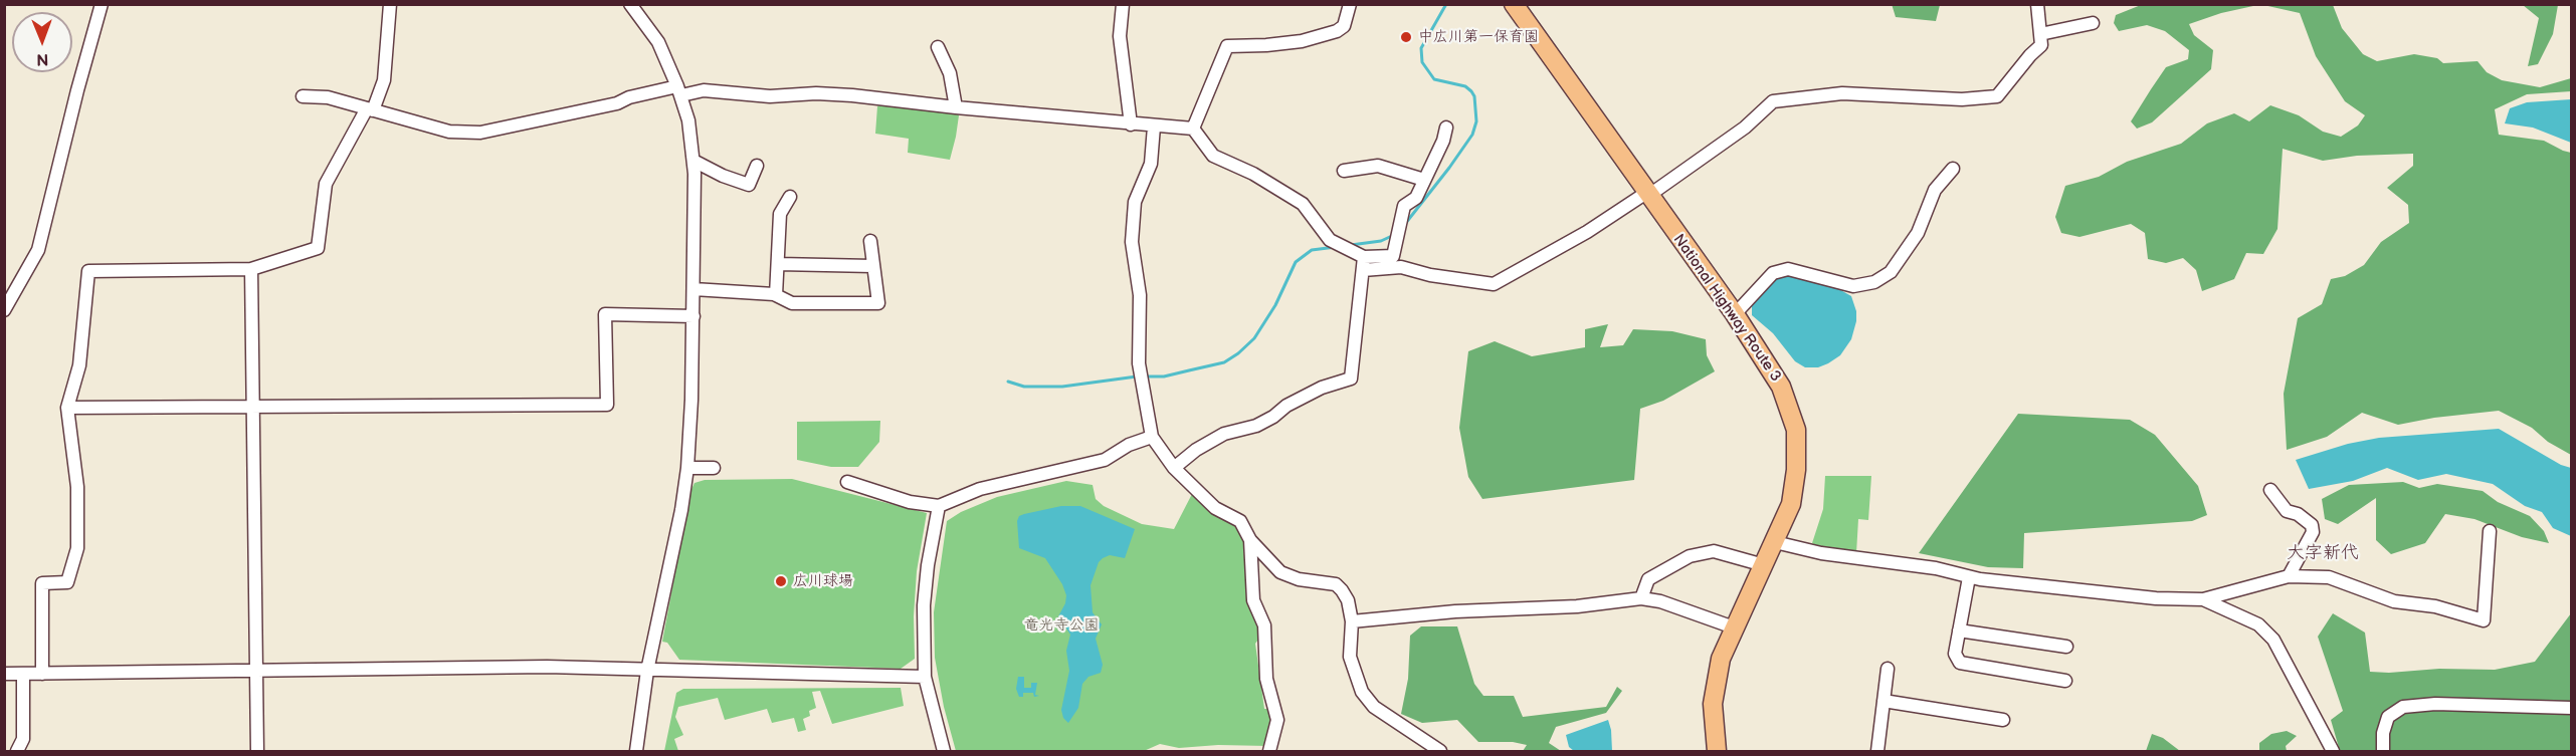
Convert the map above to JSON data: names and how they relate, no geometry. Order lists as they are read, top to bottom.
{
  "streets": {
    "highway": ["National Highway Route 3"]
  },
  "districts": ["大字新代"],
  "parks": ["竜光寺公園"],
  "places": ["中広川第一保育園", "広川球場"],
  "north": "bottom"
}
